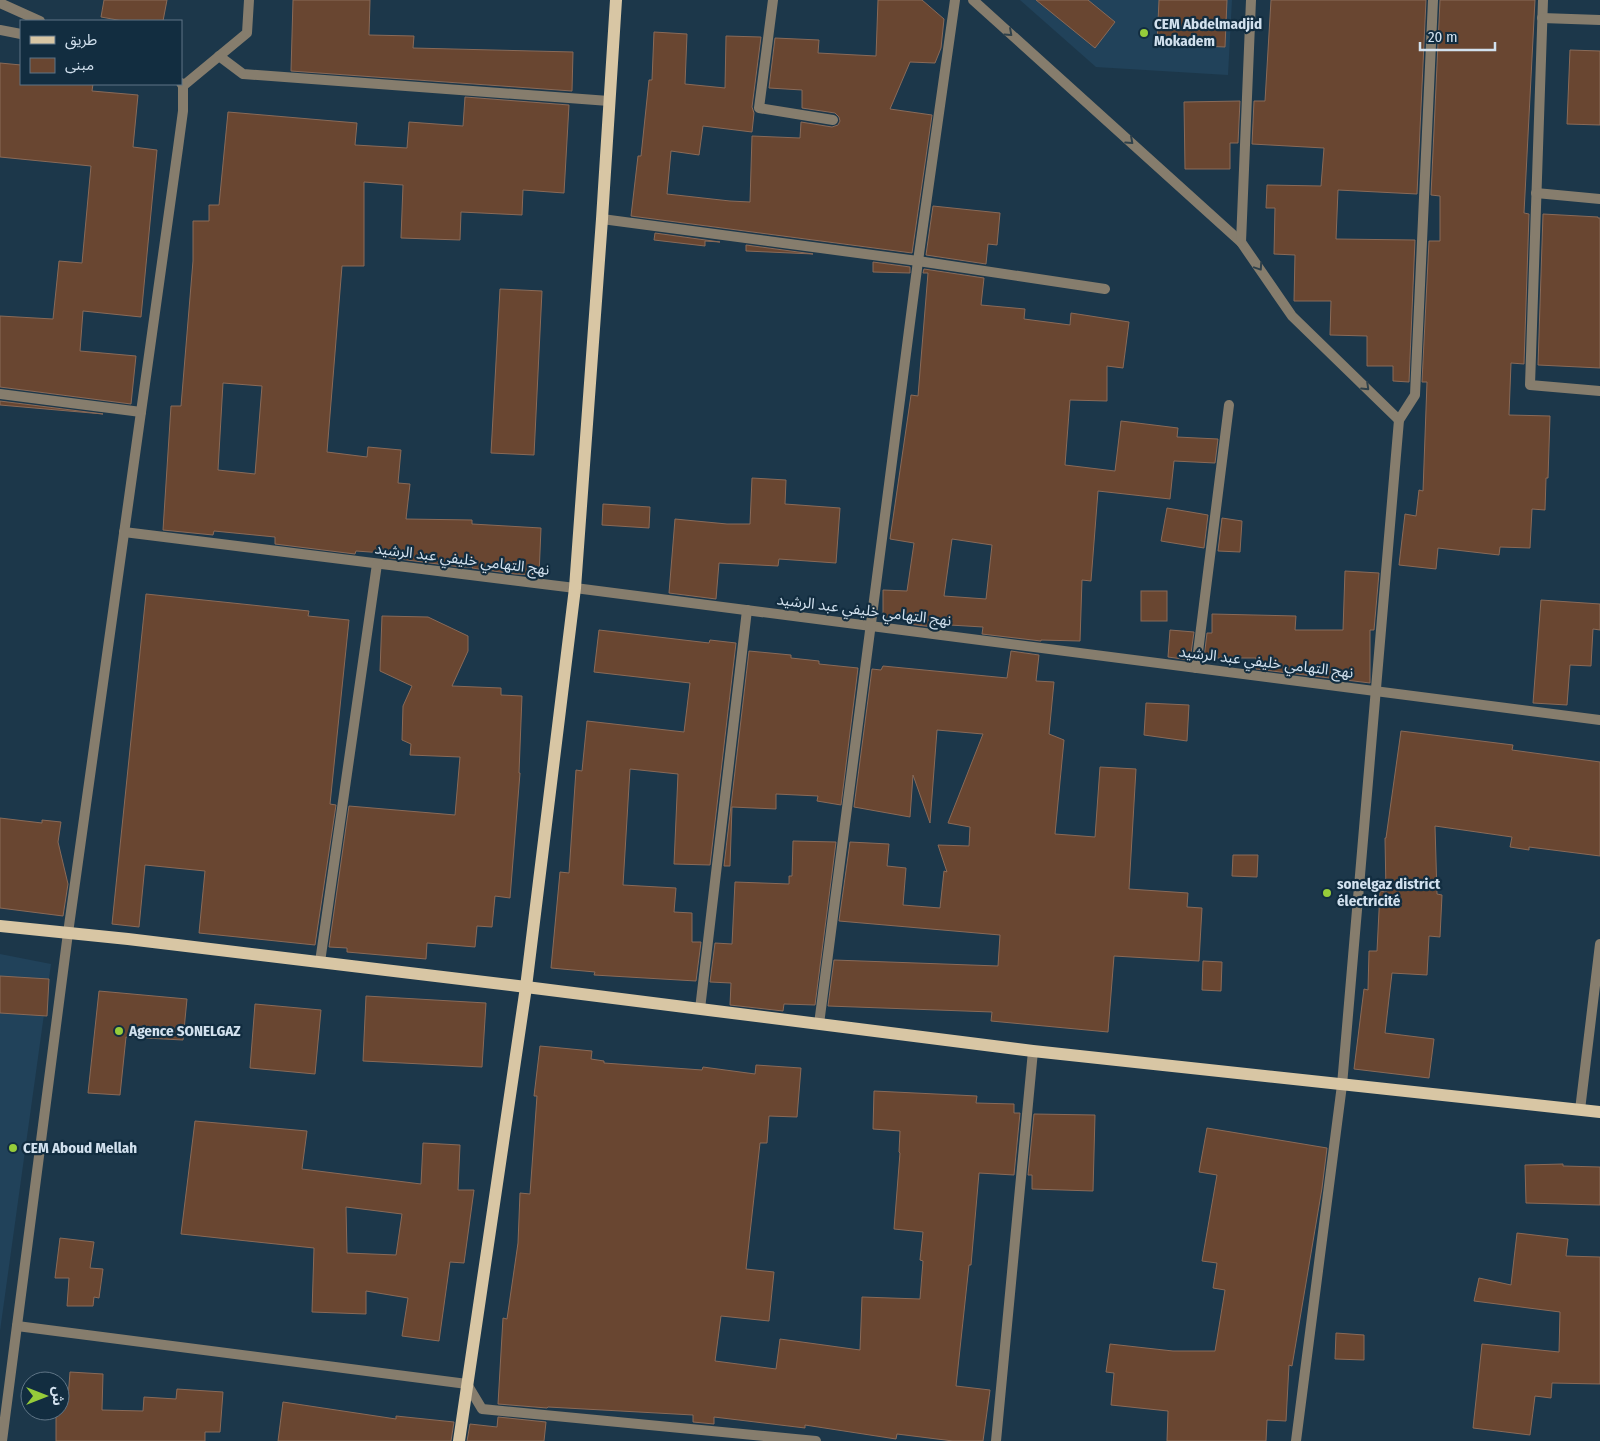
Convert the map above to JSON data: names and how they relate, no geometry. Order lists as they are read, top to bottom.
{
  "streets": {
    "street": ["نهج التهامي خليفي عبد الرشيد"]
  },
  "places": [
    "CEM Abdelmadjid Mokadem",
    "sonelgaz district électricité",
    "Agence SONELGAZ",
    "CEM Aboud Mellah"
  ],
  "legend": ["طريق", "مبنى"],
  "scale_bar": "20 m",
  "north": "right"
}
